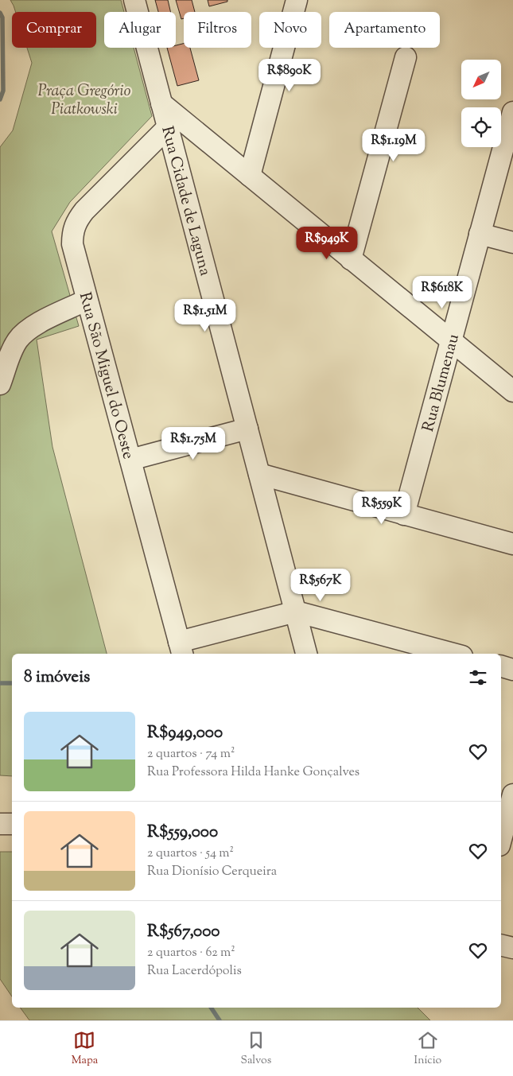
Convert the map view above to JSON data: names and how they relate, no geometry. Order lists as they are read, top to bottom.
{
  "streets": {
    "street": ["Rua Cidade de Laguna", "Rua São Miguel do Oeste", "Rua Blumenau"]
  },
  "crossings": [
    ["Rua Cidade de Laguna", "Rua São Miguel do Oeste"]
  ],
  "parks": ["Praça Gregório Piatkowski"],
  "north": "bottom left",
  "page": {
    "chip": [
      "Comprar",
      "Alugar",
      "Filtros",
      "Novo",
      "Apartamento"
    ],
    "price": [
      "R$890K",
      "R$1.19M",
      "R$949K",
      "R$618K",
      "R$1.51M",
      "R$1.75M",
      "R$559K",
      "R$567K"
    ],
    "heading": "8 imóveis",
    "list": [
      {
        "name": "R$949,000",
        "note": "2 quartos · 74 m² · Rua Professora Hilda Hanke Gonçalves"
      },
      {
        "name": "R$559,000",
        "note": "2 quartos · 54 m² · Rua Dionísio Cerqueira"
      },
      {
        "name": "R$567,000",
        "note": "2 quartos · 62 m² · Rua Lacerdópolis"
      }
    ],
    "tabs": ["Mapa", "Salvos", "Início"]
  }
}
